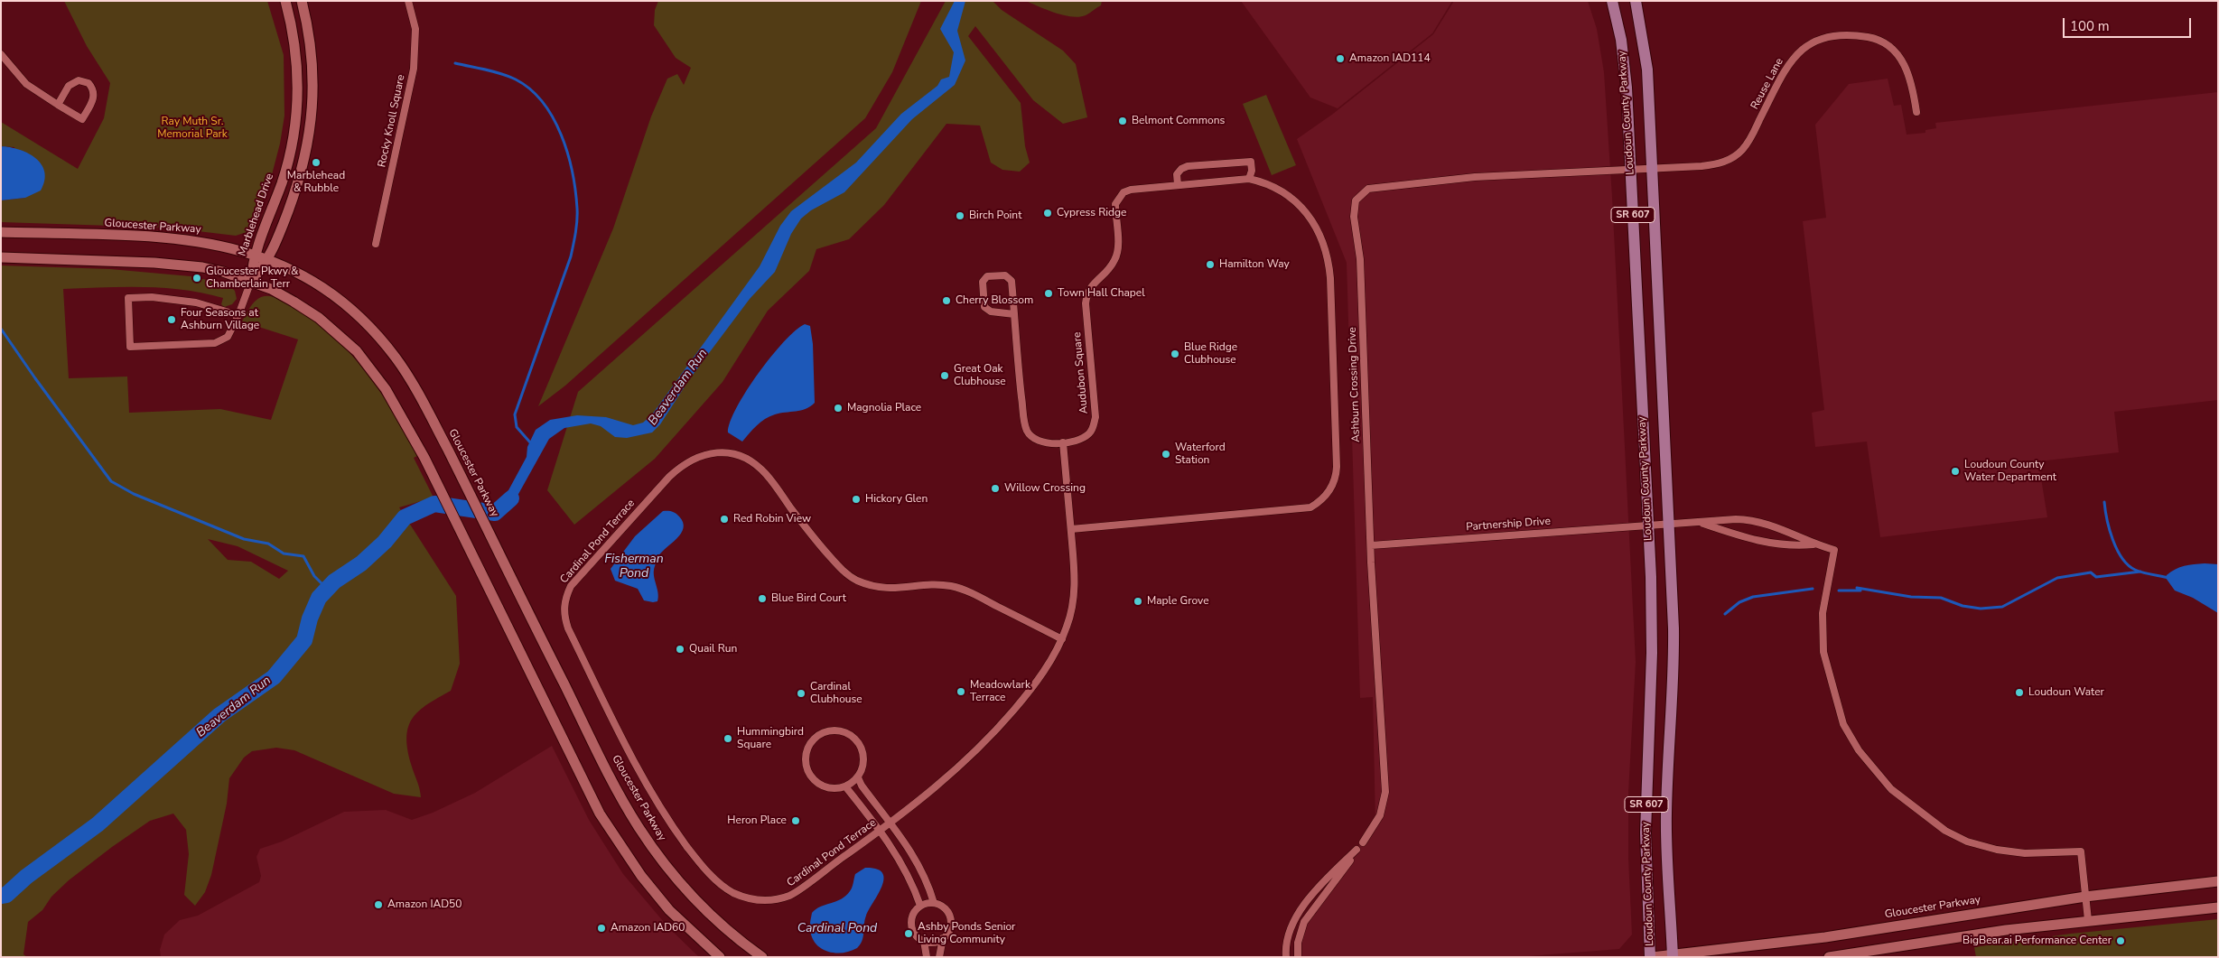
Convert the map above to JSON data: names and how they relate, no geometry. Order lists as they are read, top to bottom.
{
  "streets": {
    "main road": [
      "Loudoun County Parkway",
      "Marblehead Drive",
      "SR 607",
      "Gloucester Parkway"
    ],
    "street": [
      "Reuse Lane",
      "Rocky Knoll Square",
      "Audubon Square",
      "Ashburn Crossing Drive",
      "Partnership Drive",
      "Cardinal Pond Terrace"
    ]
  },
  "crossings": [
    ["Reuse Lane", "Loudoun County Parkway"],
    ["Reuse Lane", "Ashburn Crossing Drive"],
    ["Loudoun County Parkway", "Gloucester Parkway"],
    ["Loudoun County Parkway", "Ashburn Crossing Drive"],
    ["Loudoun County Parkway", "Partnership Drive"],
    ["Marblehead Drive", "Gloucester Parkway"],
    ["Audubon Square", "Cardinal Pond Terrace"],
    ["Ashburn Crossing Drive", "Partnership Drive"]
  ],
  "water": ["Beaverdam Run", "Fisherman Pond", "Cardinal Pond"],
  "parks": ["Ray Muth Sr. Memorial Park"],
  "places": [
    "Amazon IAD114",
    "Belmont Commons",
    "Marblehead & Rubble",
    "Cypress Ridge",
    "Birch Point",
    "Hamilton Way",
    "Gloucester Pkwy & Chamberlain Terr",
    "Town Hall Chapel",
    "Cherry Blossom",
    "Four Seasons at Ashburn Village",
    "Blue Ridge Clubhouse",
    "Great Oak Clubhouse",
    "Magnolia Place",
    "Waterford Station",
    "Loudoun County Water Department",
    "Willow Crossing",
    "Hickory Glen",
    "Red Robin View",
    "Blue Bird Court",
    "Maple Grove",
    "Quail Run",
    "Meadowlark Terrace",
    "Loudoun Water",
    "Cardinal Clubhouse",
    "Hummingbird Square",
    "Heron Place",
    "Amazon IAD50",
    "Amazon IAD60",
    "Ashby Ponds Senior Living Community",
    "BigBear.ai Performance Center"
  ],
  "scale_bar": "100 m"
}
